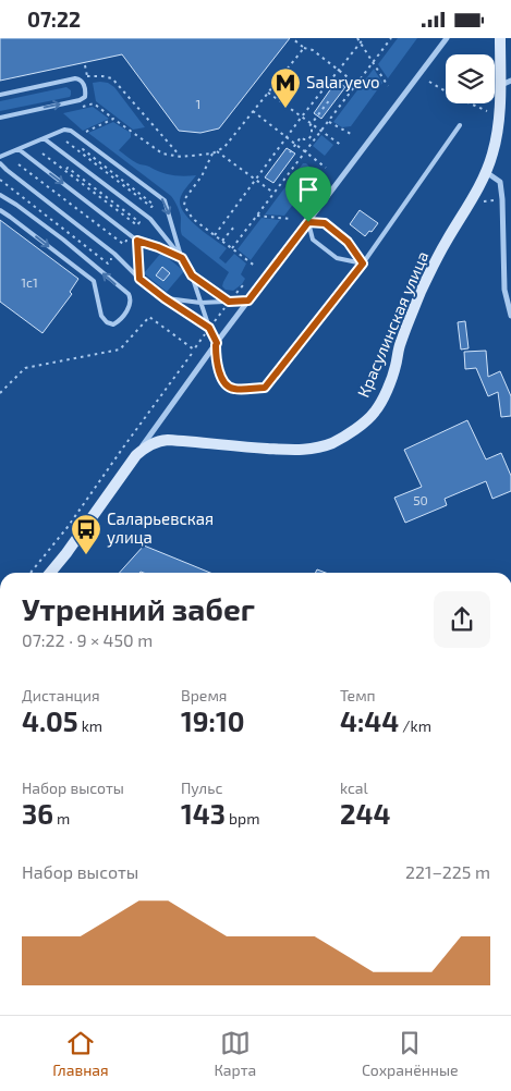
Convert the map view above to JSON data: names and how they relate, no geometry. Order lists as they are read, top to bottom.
{
  "streets": {
    "street": ["Красулинская улица"]
  },
  "places": {
    "metro station": ["Salaryevo"],
    "bus stop": ["Саларьевская улица"]
  },
  "house_numbers": ["1", "1с1", "50"],
  "page": {
    "status": "07:22",
    "heading": ["Утренний забег", "07:22 · 9 × 450 m"],
    "stats": [
      ["Дистанция", "4.05 km"],
      ["Время", "19:10"],
      ["Темп", "4:44 /km"],
      ["Набор высоты", "36 m"],
      ["Пульс", "143 bpm"],
      ["kcal", "244"]
    ],
    "chart": ["Набор высоты", "221–225 m"],
    "tabs": ["Главная", "Карта", "Сохранённые"]
  }
}
